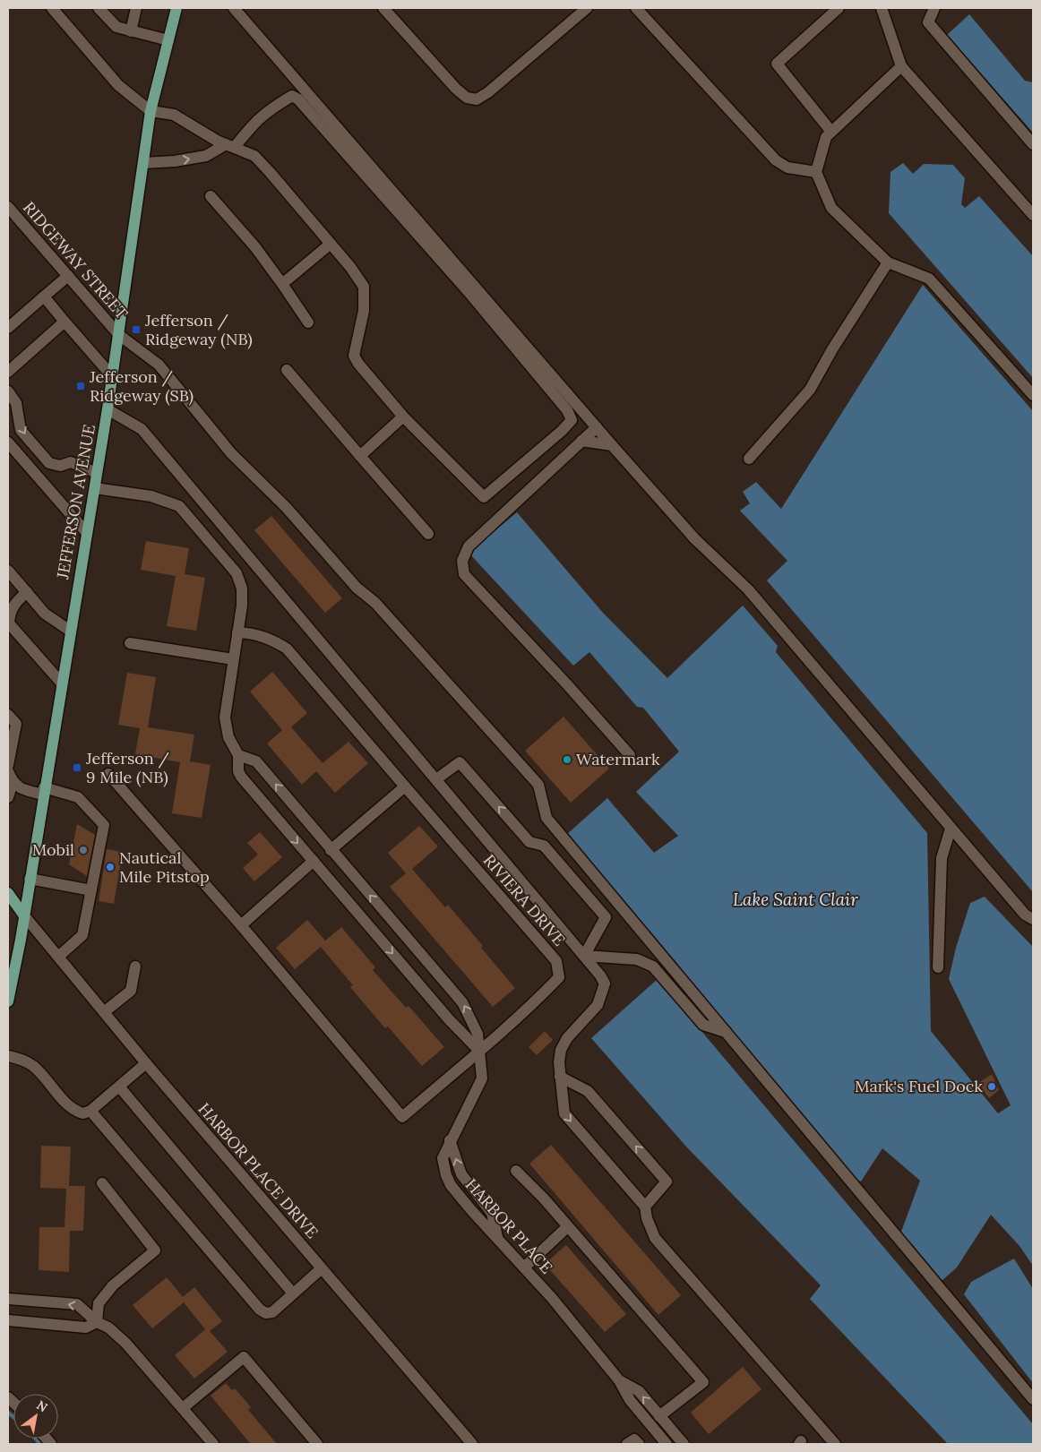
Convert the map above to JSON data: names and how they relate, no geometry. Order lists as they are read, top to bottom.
{
  "streets": {
    "main road": ["JEFFERSON AVENUE"],
    "street": [
      "RIDGEWAY STREET",
      "RIVIERA DRIVE",
      "HARBOR PLACE DRIVE",
      "HARBOR PLACE"
    ]
  },
  "crossings": [
    ["RIDGEWAY STREET", "JEFFERSON AVENUE"],
    ["JEFFERSON AVENUE", "HARBOR PLACE DRIVE"],
    ["RIVIERA DRIVE", "HARBOR PLACE"]
  ],
  "water": ["Lake Saint Clair"],
  "places": {
    "transit": ["Jefferson / Ridgeway (NB)", "Jefferson / Ridgeway (SB)", "Jefferson / 9 Mile (NB)"],
    "other": [
      "Watermark",
      "Mobil",
      "Nautical Mile Pitstop",
      "Mark's Fuel Dock"
    ]
  },
  "north": "top right"
}
